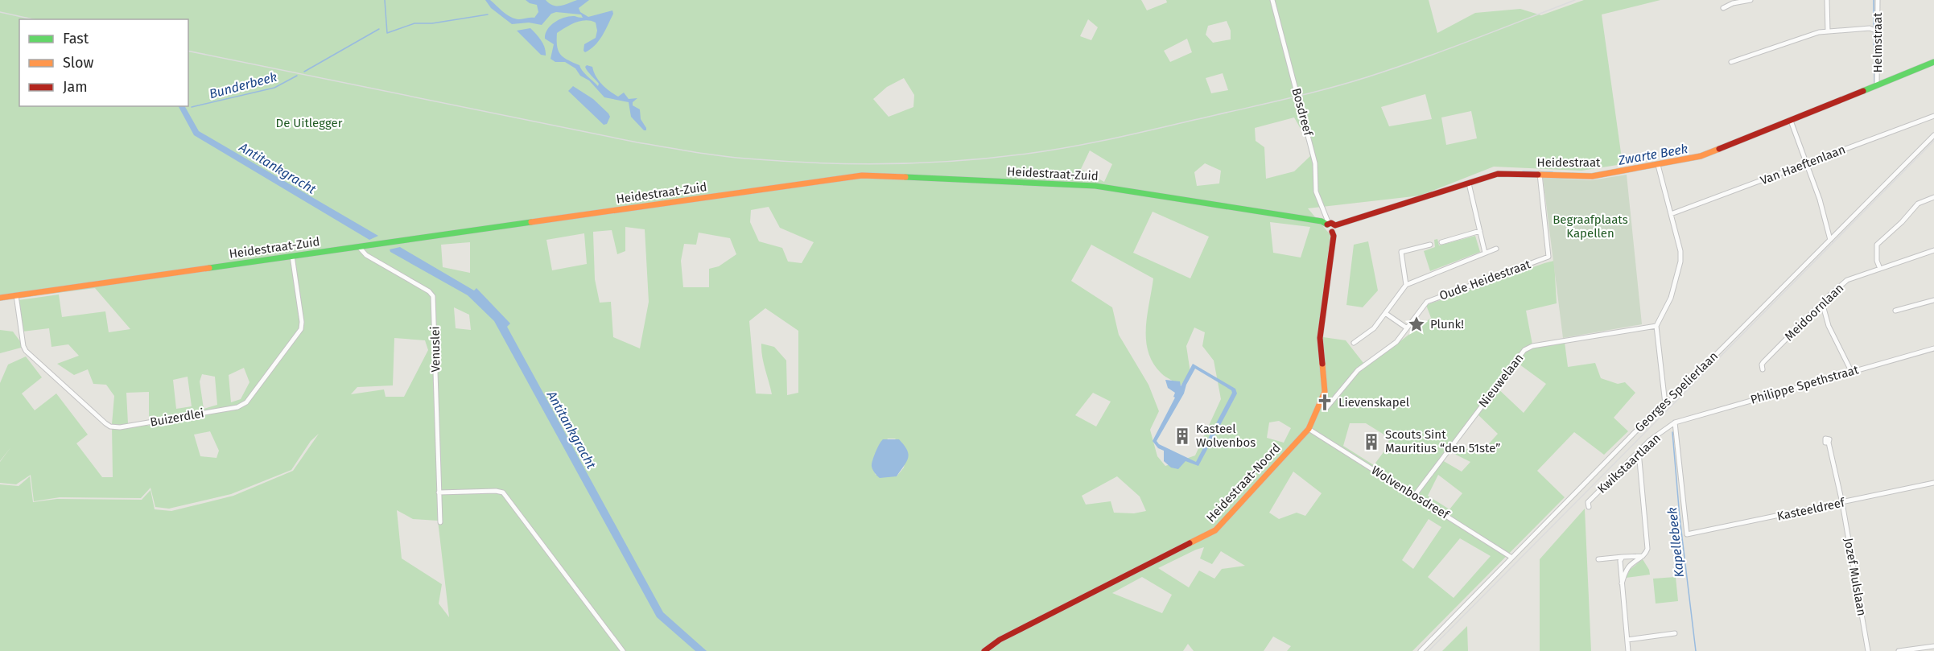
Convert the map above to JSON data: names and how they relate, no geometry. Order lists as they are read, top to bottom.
{
  "streets": {
    "street": [
      "Helmstraat",
      "Bosdreef",
      "Heidestraat",
      "Van Haeftenlaan",
      "Heidestraat-Zuid",
      "Oude Heidestraat",
      "Meidoornlaan",
      "Venuslei",
      "Nieuwelaan",
      "Philippe Spethstraat",
      "Georges Spelierlaan",
      "Buizerdlei",
      "Kwikstaartlaan",
      "Heidestraat-Noord",
      "Wolvenbosdreef",
      "Kasteeldreef",
      "Jozef Mulslaan"
    ]
  },
  "crossings": [
    ["Helmstraat", "Heidestraat"],
    ["Bosdreef", "Heidestraat"],
    ["Bosdreef", "Heidestraat-Zuid"],
    ["Bosdreef", "Heidestraat-Noord"],
    ["Heidestraat", "Heidestraat-Zuid"],
    ["Heidestraat", "Oude Heidestraat"],
    ["Heidestraat", "Heidestraat-Noord"],
    ["Heidestraat-Zuid", "Venuslei"],
    ["Heidestraat-Zuid", "Buizerdlei"],
    ["Heidestraat-Zuid", "Heidestraat-Noord"],
    ["Nieuwelaan", "Wolvenbosdreef"],
    ["Philippe Spethstraat", "Kwikstaartlaan"],
    ["Philippe Spethstraat", "Kasteeldreef"],
    ["Georges Spelierlaan", "Wolvenbosdreef"],
    ["Kwikstaartlaan", "Kasteeldreef"],
    ["Heidestraat-Noord", "Wolvenbosdreef"],
    ["Kasteeldreef", "Jozef Mulslaan"]
  ],
  "water": [
    "Bunderbeek",
    "Zwarte Beek",
    "Antitankgracht",
    "Kapellebeek"
  ],
  "parks": ["De Uitlegger", "Begraafplaats Kapellen"],
  "places": {
    "place": ["Plunk!"],
    "church": ["Lievenskapel"],
    "building": ["Kasteel Wolvenbos", "Scouts Sint Mauritius “den 51ste”"]
  },
  "legend": ["Fast", "Slow", "Jam"]
}
